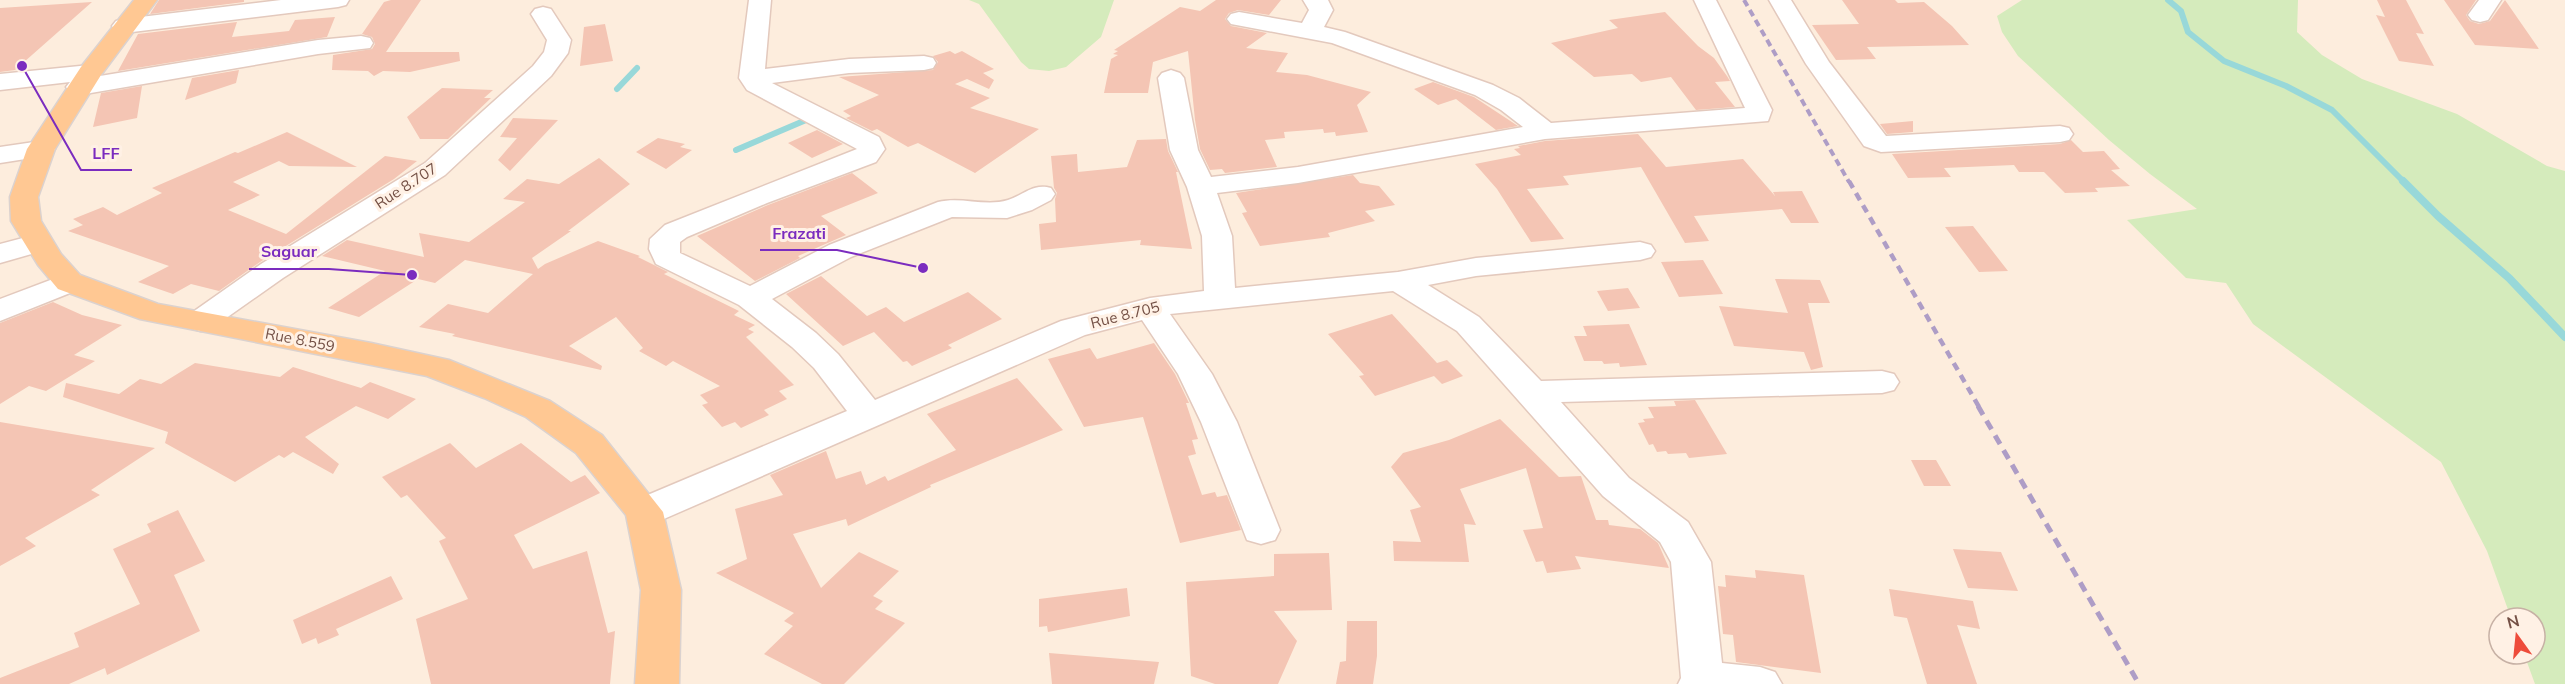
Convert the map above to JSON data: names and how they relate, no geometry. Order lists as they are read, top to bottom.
{
  "streets": {
    "main road": ["Rue 8.559"],
    "street": ["Rue 8.707", "Rue 8.705"]
  },
  "crossings": [
    ["Rue 8.707", "Rue 8.559"],
    ["Rue 8.705", "Rue 8.559"]
  ],
  "places": ["LFF", "Frazati", "Saguar"],
  "north": "top"
}
